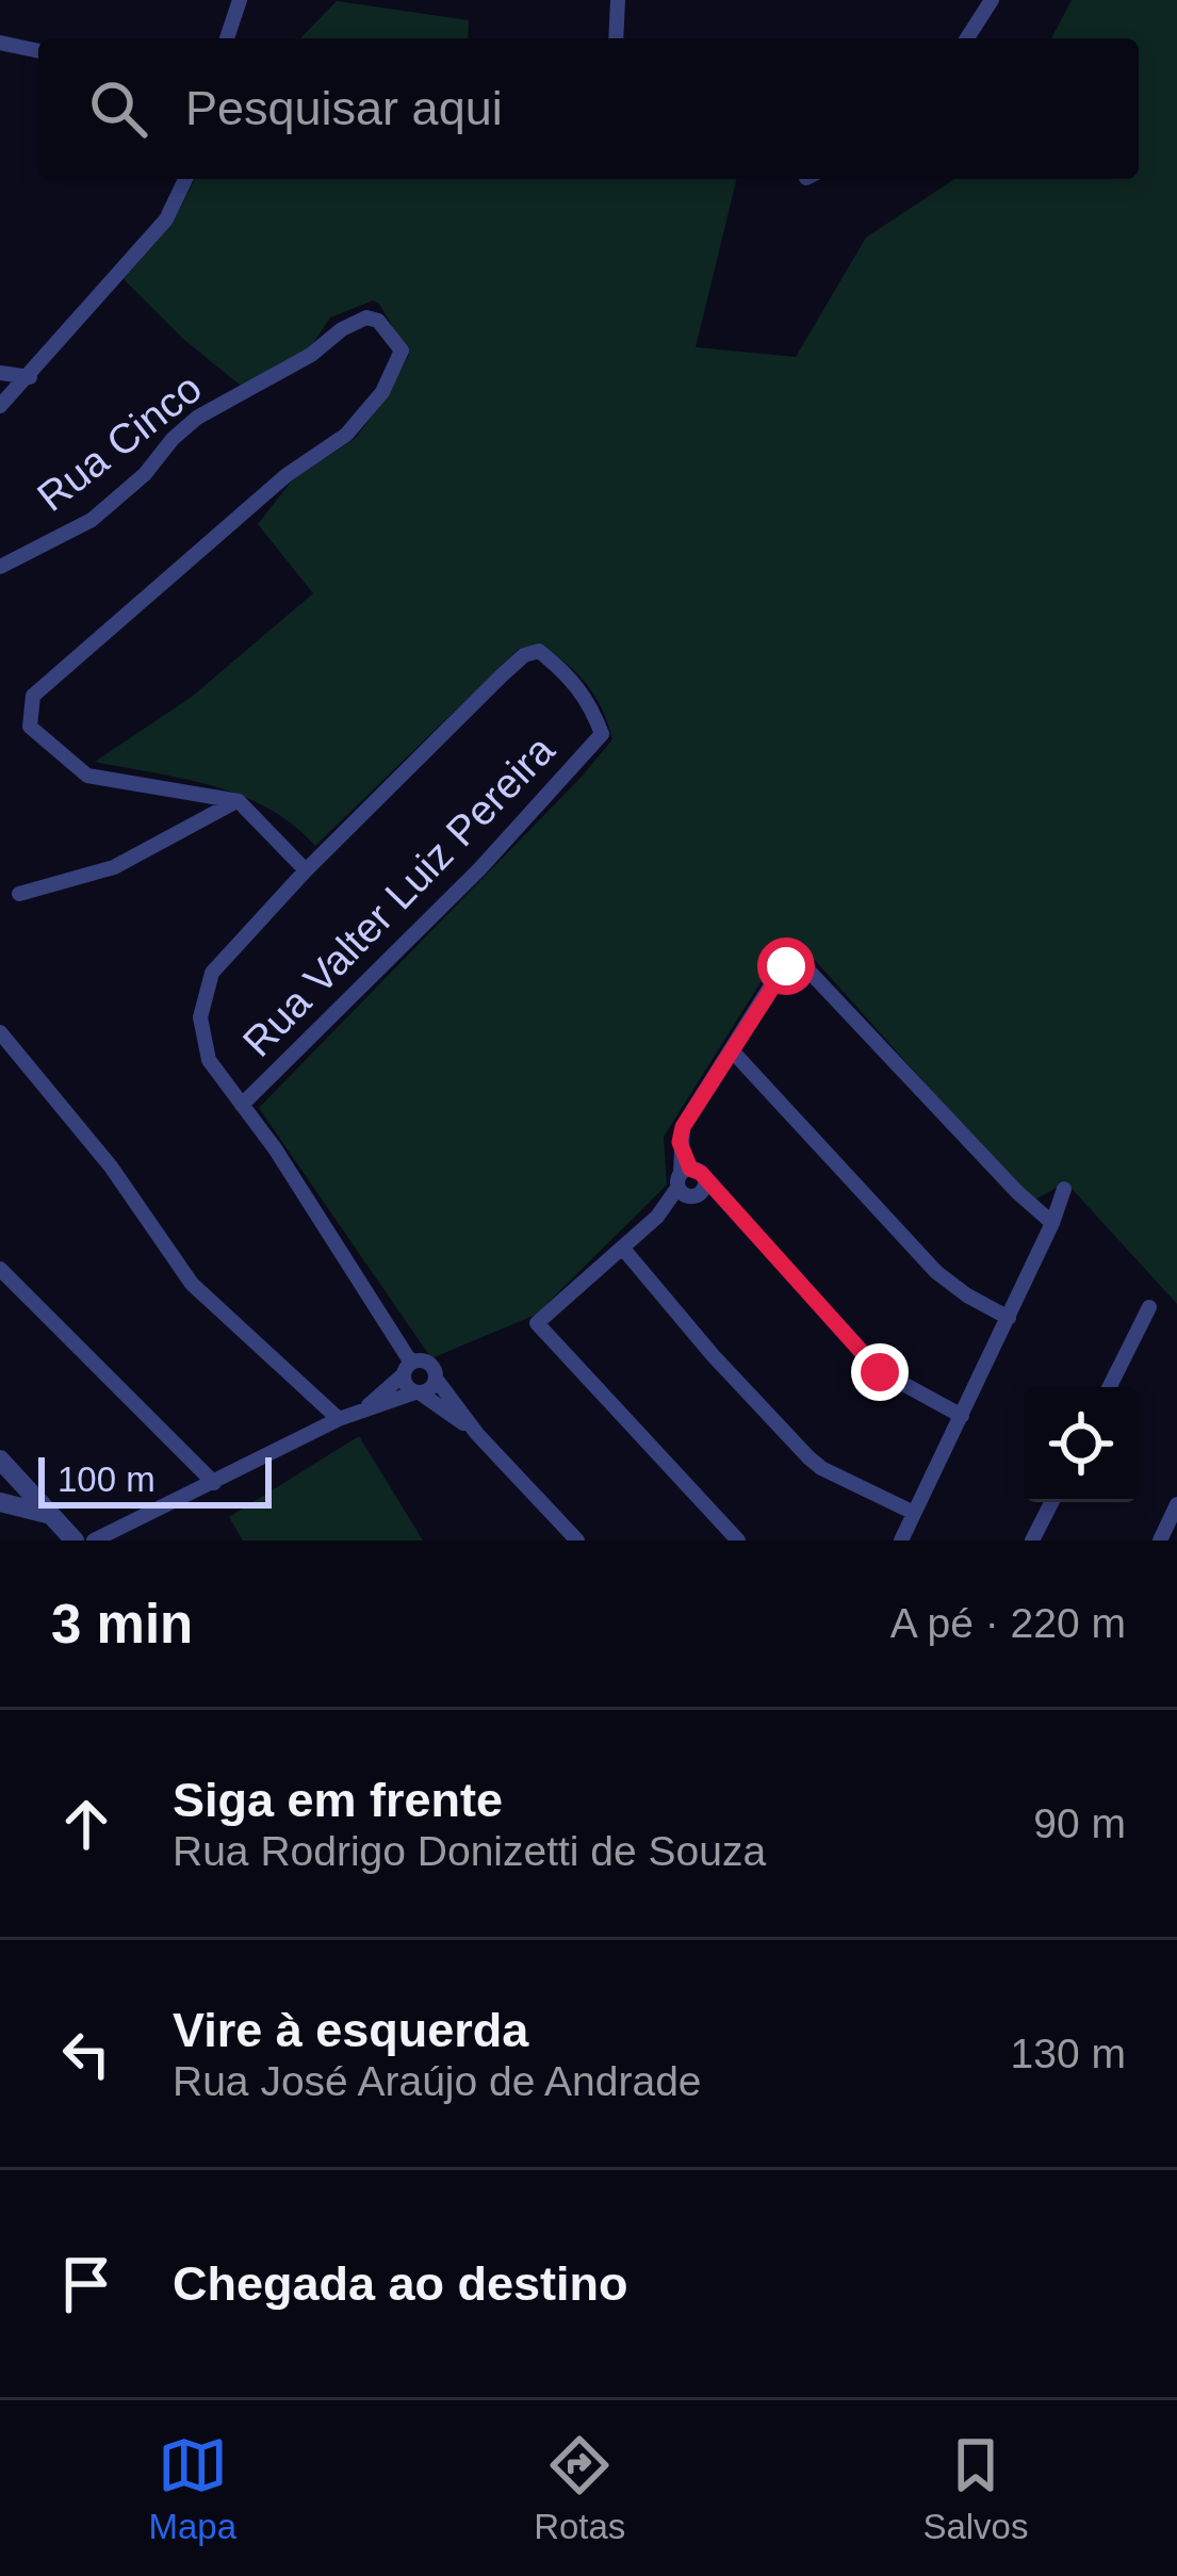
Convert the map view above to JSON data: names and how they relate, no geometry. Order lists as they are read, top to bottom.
{
  "streets": {
    "street": ["Rua Cinco", "Rua Valter Luiz Pereira"]
  },
  "crossings": [
    ["Rua Cinco", "Rua Valter Luiz Pereira"]
  ],
  "scale_bar": "100 m",
  "page": {
    "search": "Pesquisar aqui",
    "scale": "100 m",
    "heading": ["3 min", "A pé · 220 m"],
    "list": [
      ["Siga em frente", "Rua Rodrigo Donizetti de Souza", "90 m"],
      ["Vire à esquerda", "Rua José Araújo de Andrade", "130 m"],
      "Chegada ao destino"
    ],
    "nav": ["Mapa", "Rotas", "Salvos"]
  }
}
